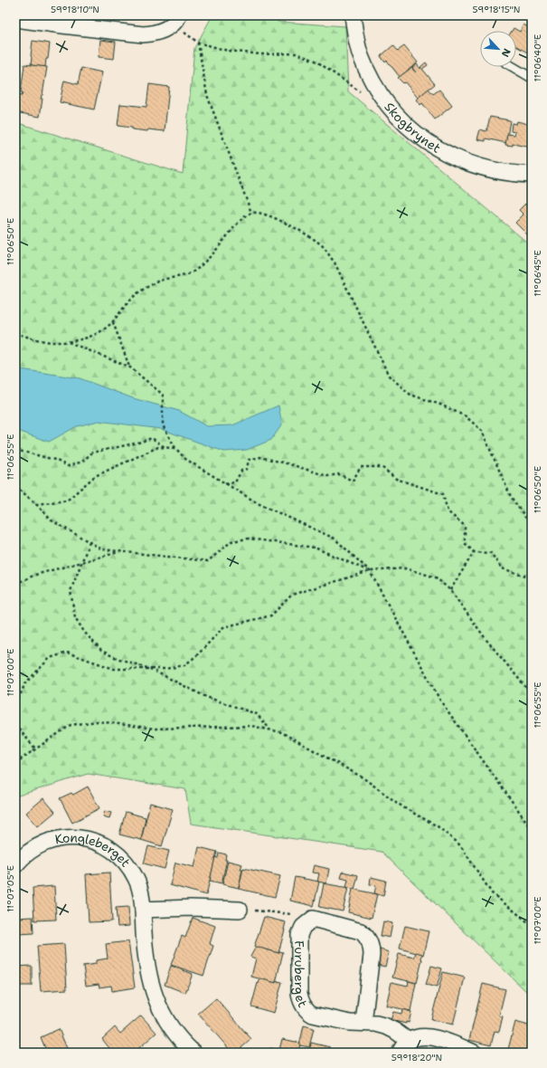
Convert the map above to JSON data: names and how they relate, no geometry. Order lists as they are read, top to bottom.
{
  "streets": {
    "street": ["Skogbrynet", "Kongleberget", "Furuberget"]
  },
  "north": "bottom right",
  "coordinates": [
    "59°18'10\"N",
    "59°18'15\"N",
    "11°06'40\"E",
    "11°06'50\"E",
    "11°06'45\"E",
    "11°06'55\"E",
    "11°07'00\"E",
    "11°07'05\"E",
    "59°18'20\"N"
  ]
}
